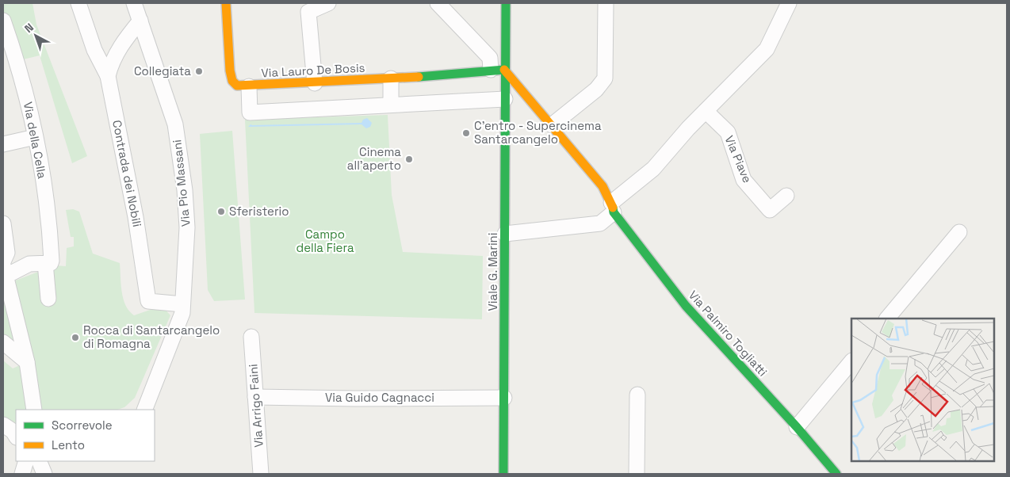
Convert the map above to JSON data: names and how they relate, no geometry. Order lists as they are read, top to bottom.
{
  "streets": {
    "street": [
      "Via Lauro De Bosis",
      "Via della Cella",
      "Via Piave",
      "Contrada dei Nobili",
      "Via Pio Massani",
      "Viale G. Marini",
      "Via Palmiro Togliatti",
      "Via Guido Cagnacci",
      "Via Arrigo Faini"
    ]
  },
  "crossings": [
    ["Via Lauro De Bosis", "Viale G. Marini"],
    ["Via Lauro De Bosis", "Via Palmiro Togliatti"],
    ["Contrada dei Nobili", "Via Pio Massani"],
    ["Viale G. Marini", "Via Palmiro Togliatti"],
    ["Viale G. Marini", "Via Guido Cagnacci"],
    ["Via Guido Cagnacci", "Via Arrigo Faini"]
  ],
  "parks": ["Campo della Fiera"],
  "places": [
    "Collegiata",
    "C'entro - Supercinema Santarcangelo",
    "Cinema all'aperto",
    "Sferisterio",
    "Rocca di Santarcangelo di Romagna"
  ],
  "legend": ["Scorrevole", "Lento"],
  "north": "top left"
}
